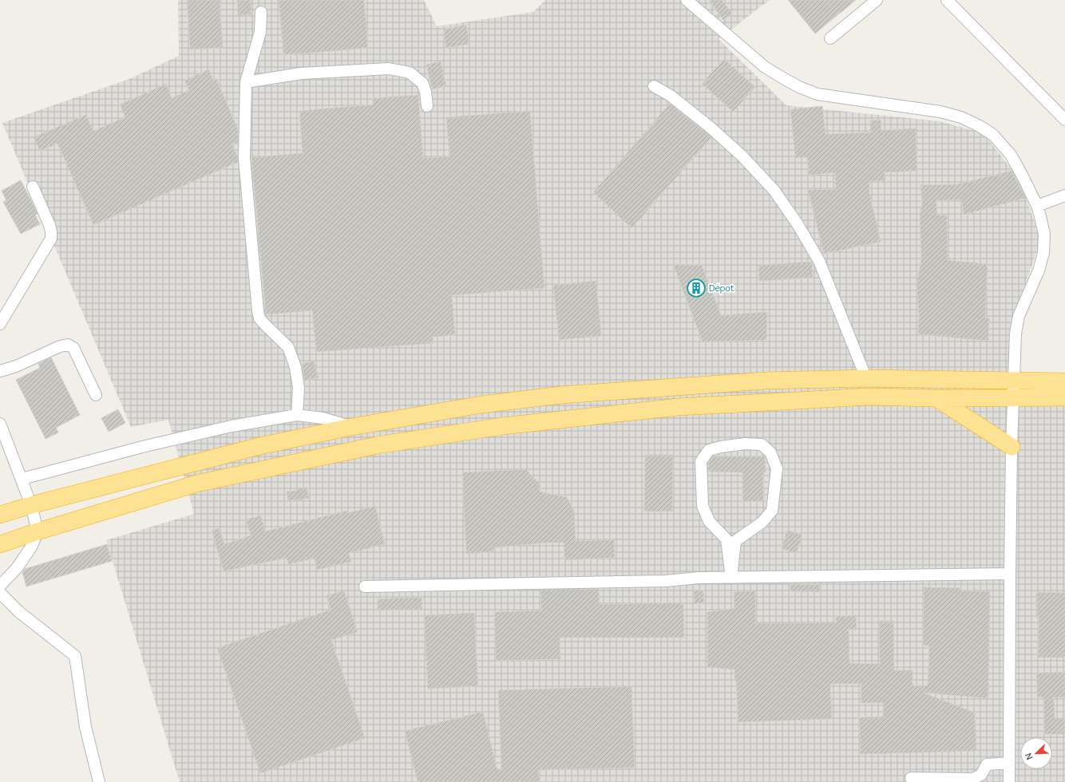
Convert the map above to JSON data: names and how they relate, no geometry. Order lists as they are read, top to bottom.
{
  "places": {
    "building": ["Dépot"]
  },
  "north": "bottom left"
}
